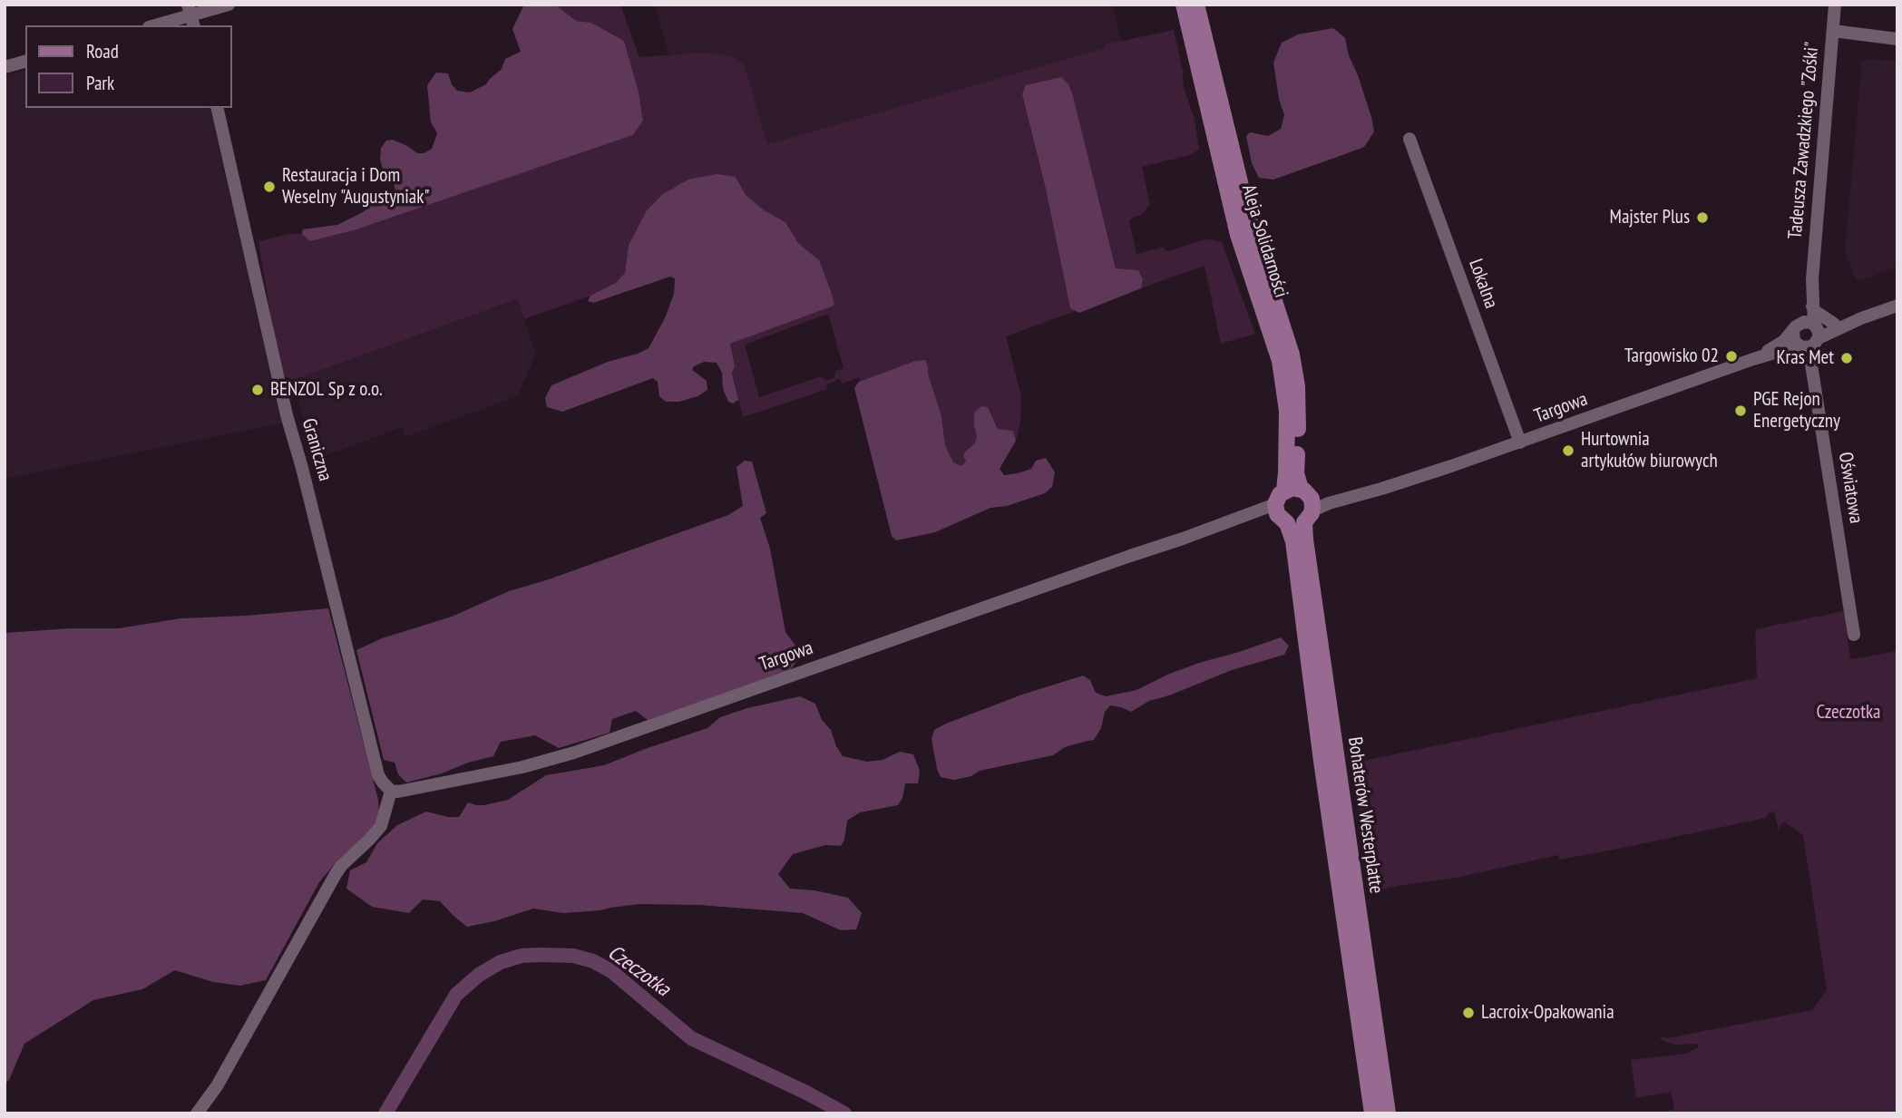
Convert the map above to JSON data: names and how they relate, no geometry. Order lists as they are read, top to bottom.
{
  "streets": {
    "main road": ["Aleja Solidarności", "Bohaterów Westerplatte"],
    "street": [
      "Tadeusza Zawadzkiego \"Zośki\"",
      "Lokalna",
      "Targowa",
      "Graniczna",
      "Oświatowa"
    ]
  },
  "crossings": [
    ["Tadeusza Zawadzkiego \"Zośki\"", "Targowa"],
    ["Tadeusza Zawadzkiego \"Zośki\"", "Oświatowa"],
    ["Aleja Solidarności", "Targowa"],
    ["Aleja Solidarności", "Bohaterów Westerplatte"],
    ["Lokalna", "Targowa"],
    ["Targowa", "Graniczna"],
    ["Targowa", "Oświatowa"],
    ["Targowa", "Bohaterów Westerplatte"]
  ],
  "water": ["Czeczotka"],
  "parks": ["Czeczotka"],
  "places": [
    "Restauracja i Dom Weselny \"Augustyniak\"",
    "Majster Plus",
    "Targowisko 02",
    "Kras Met",
    "BENZOL Sp z o.o.",
    "PGE Rejon Energetyczny",
    "Hurtownia artykułów biurowych",
    "Lacroix-Opakowania"
  ],
  "legend": ["Road", "Park"]
}
